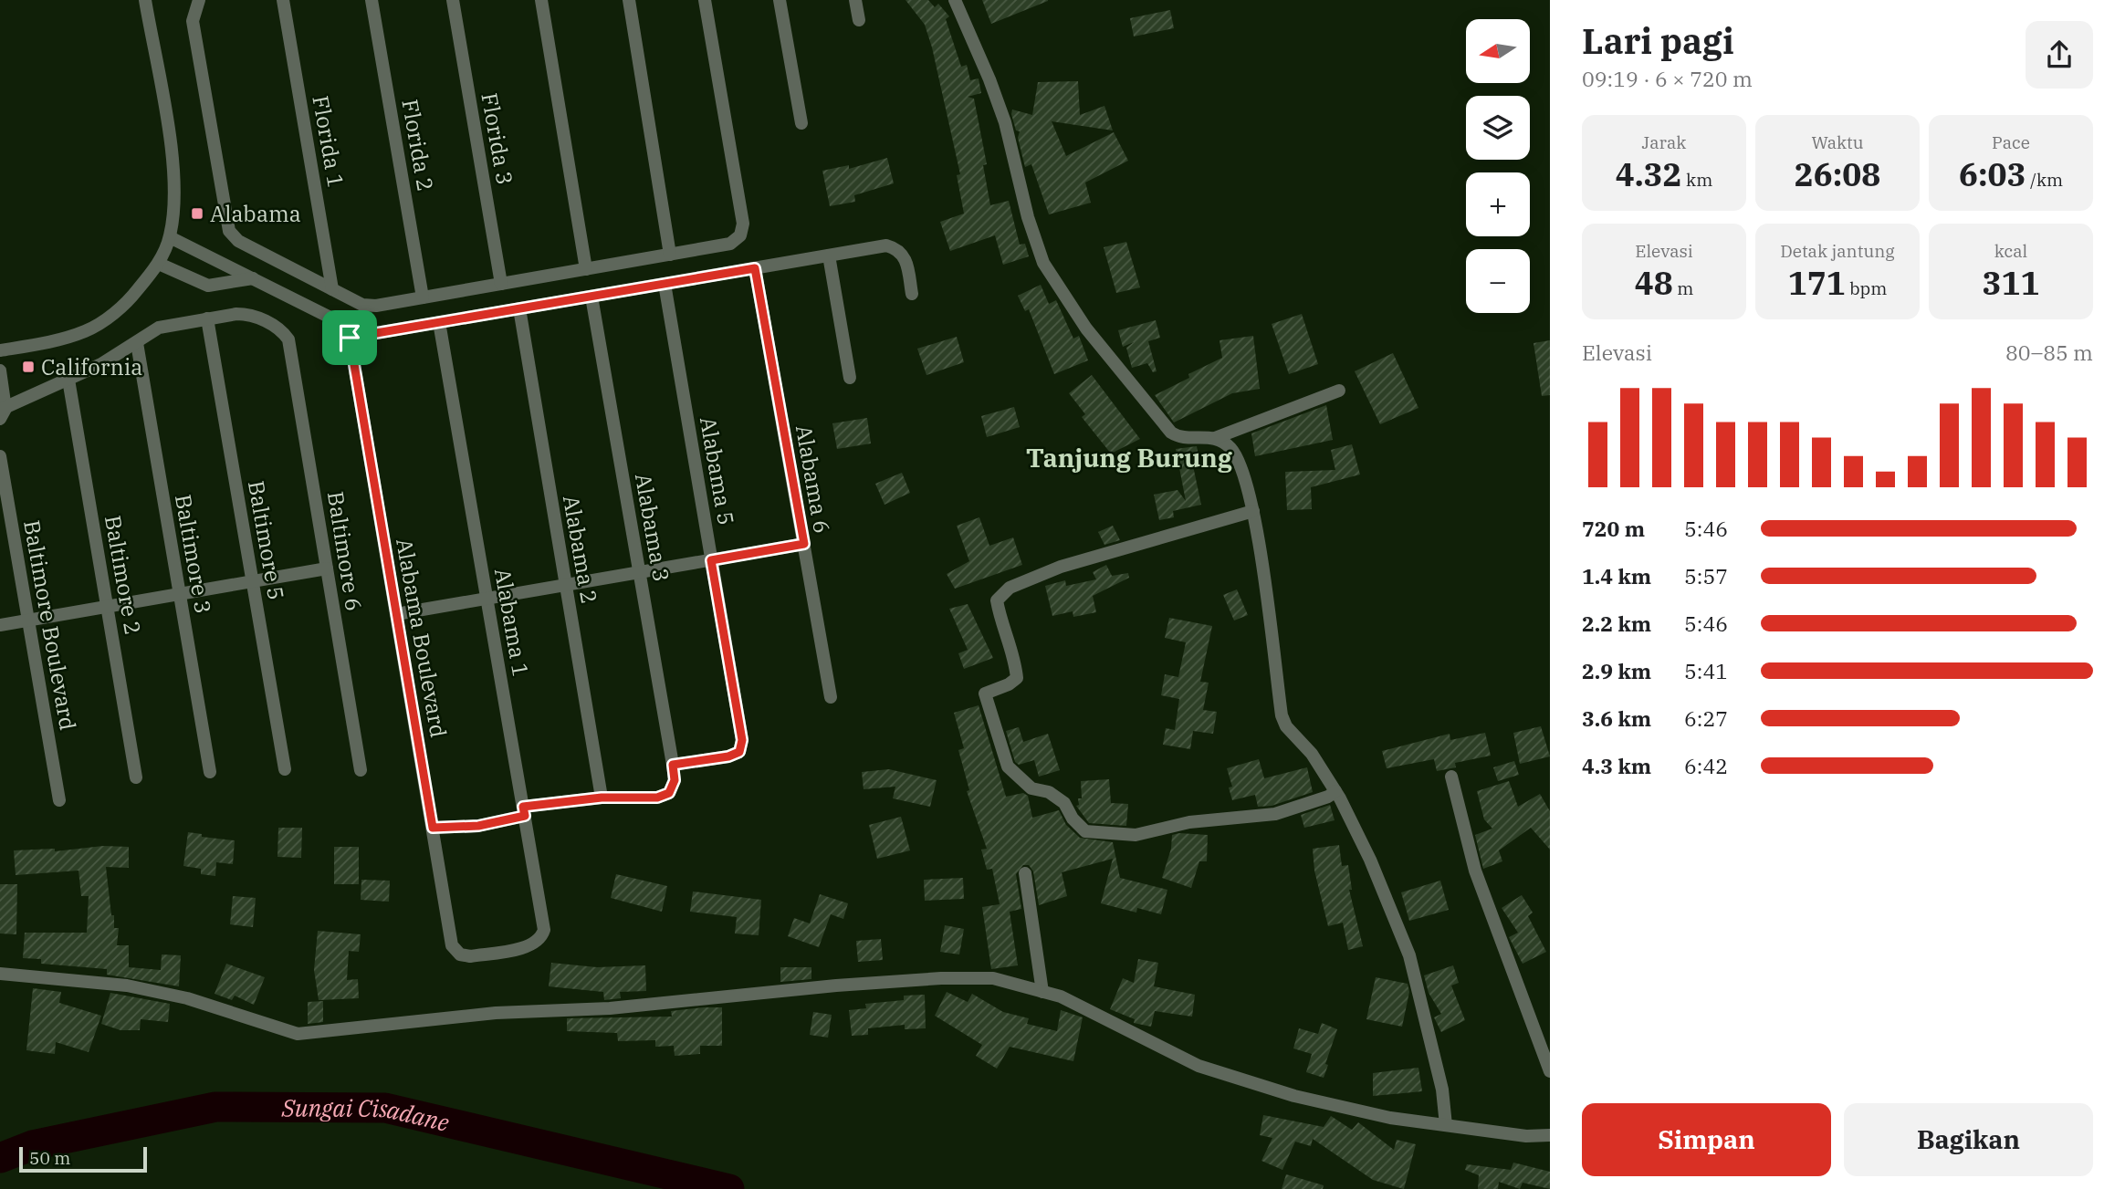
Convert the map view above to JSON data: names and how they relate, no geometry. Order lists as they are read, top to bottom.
{
  "streets": {
    "street": [
      "Florida 3",
      "Florida 1",
      "Florida 2",
      "Alabama 5",
      "Alabama 6",
      "Alabama 3",
      "Baltimore 5",
      "Alabama 2",
      "Baltimore 6",
      "Baltimore 3",
      "Baltimore 2",
      "Alabama 1",
      "Baltimore Boulevard",
      "Alabama Boulevard"
    ]
  },
  "crossings": [
    ["Alabama 5", "Alabama 3"],
    ["Baltimore 5", "Baltimore 6"],
    ["Alabama 1", "Alabama Boulevard"]
  ],
  "districts": ["Tanjung Burung"],
  "water": ["Sungai Cisadane"],
  "places": {
    "transit": ["Alabama", "California"]
  },
  "scale_bar": "50 m",
  "north": "left",
  "page": {
    "heading": ["Lari pagi", "09:19 · 6 × 720 m"],
    "map_buttons": ["+", "−"],
    "stats": [
      ["Jarak", "4.32 km"],
      ["Waktu", "26:08"],
      ["Pace", "6:03 /km"],
      ["Elevasi", "48 m"],
      ["Detak jantung", "171 bpm"],
      ["kcal", "311"]
    ],
    "chart": ["Elevasi", "80–85 m"],
    "list": [
      {
        "name": "720 m",
        "note": "5:46"
      },
      {
        "name": "1.4 km",
        "note": "5:57"
      },
      {
        "name": "2.2 km",
        "note": "5:46"
      },
      {
        "name": "2.9 km",
        "note": "5:41"
      },
      {
        "name": "3.6 km",
        "note": "6:27"
      },
      {
        "name": "4.3 km",
        "note": "6:42"
      }
    ],
    "buttons": ["Simpan", "Bagikan"],
    "scale": "50 m"
  }
}
